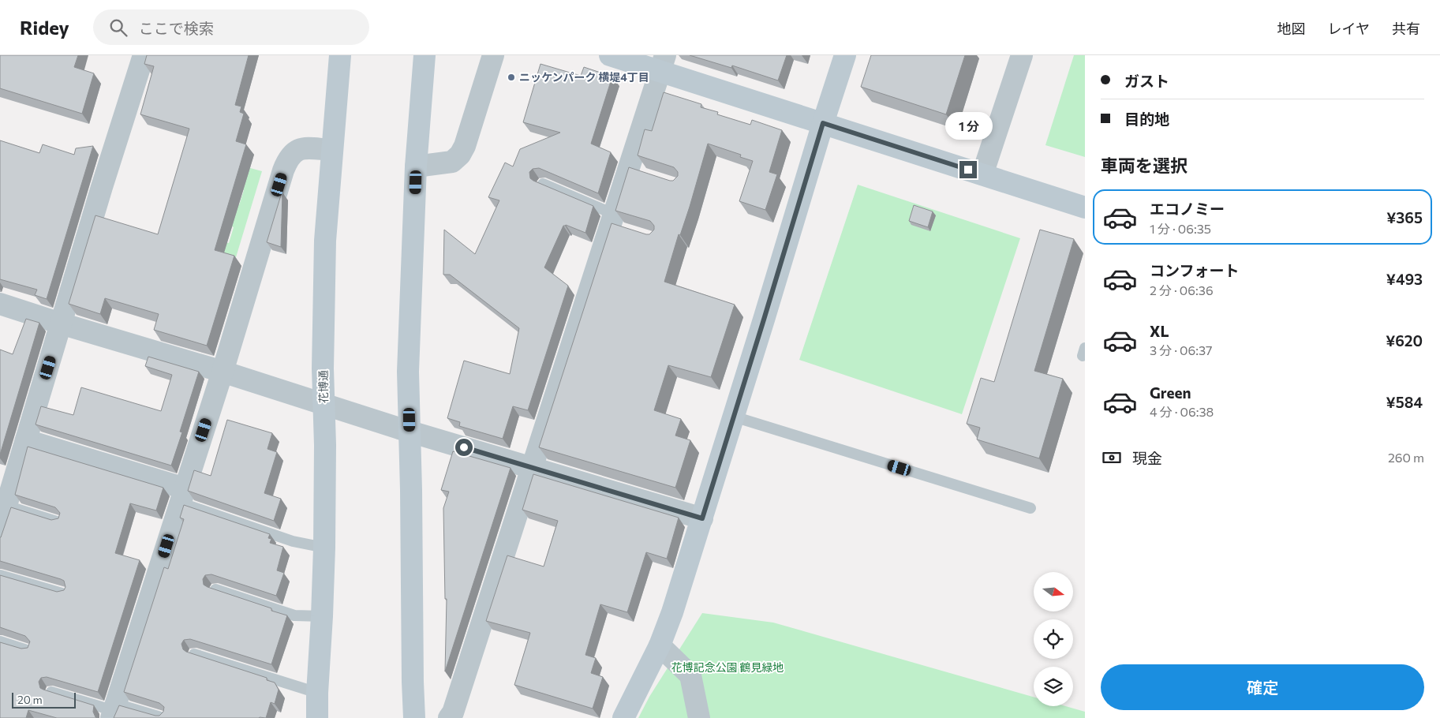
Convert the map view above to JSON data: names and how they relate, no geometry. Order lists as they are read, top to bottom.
{
  "streets": {
    "street": ["花博通"]
  },
  "parks": ["花博記念公園 鶴見緑地"],
  "places": ["ニッケンパーク 横堤4丁目"],
  "scale_bar": "20 m",
  "north": "right",
  "page": {
    "header": "Ridey",
    "search": "ここで検索",
    "nav": ["地図", "レイヤ", "共有"],
    "banner": ["ガスト", "目的地"],
    "bubble": "1 分",
    "heading": "車両を選択",
    "list": [
      {
        "name": "エコノミー",
        "note": "1 分 · 06:35",
        "value": "¥365"
      },
      {
        "name": "コンフォート",
        "note": "2 分 · 06:36",
        "value": "¥493"
      },
      {
        "name": "XL",
        "note": "3 分 · 06:37",
        "value": "¥620"
      },
      {
        "name": "Green",
        "note": "4 分 · 06:38",
        "value": "¥584"
      }
    ],
    "pay": ["現金", "260 m"],
    "buttons": "確定",
    "scale": "20 m"
  }
}
